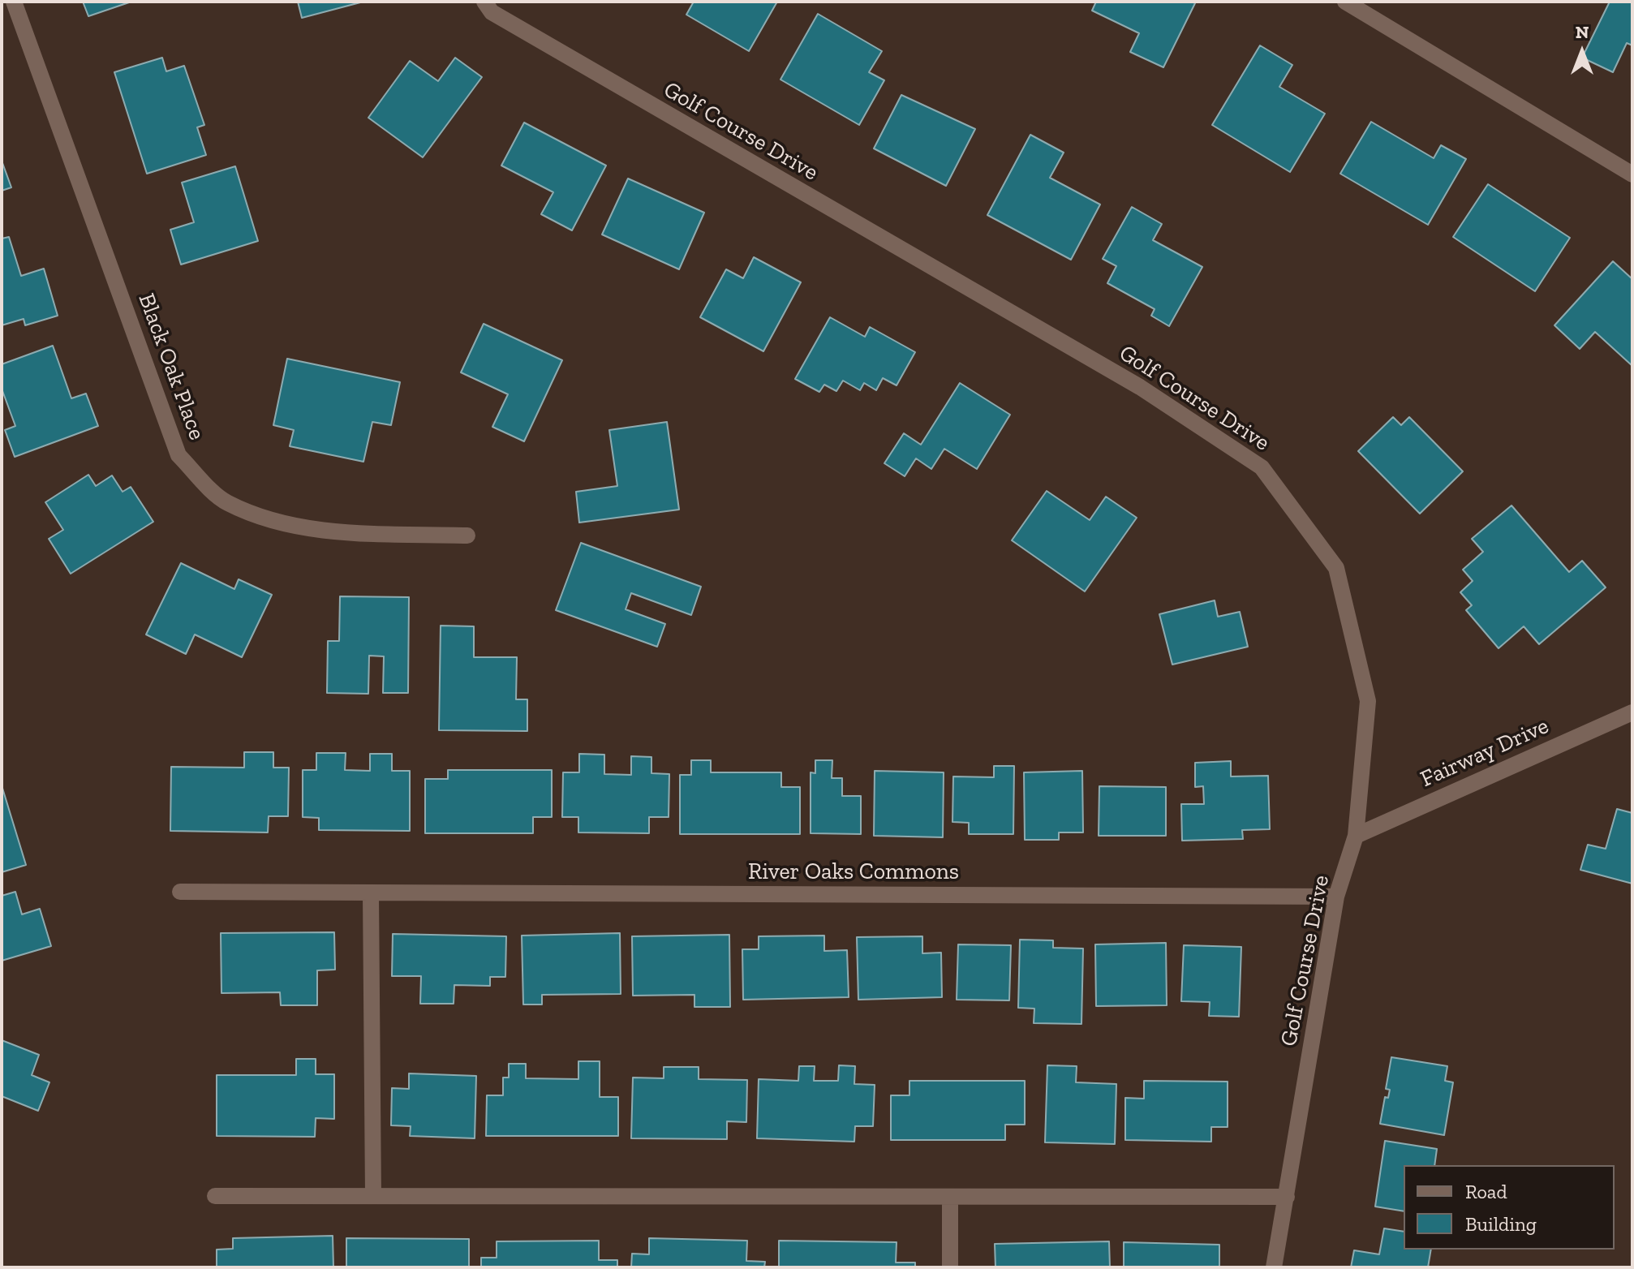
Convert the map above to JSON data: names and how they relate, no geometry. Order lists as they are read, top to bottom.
{
  "streets": {
    "street": [
      "Golf Course Drive",
      "Black Oak Place",
      "Fairway Drive",
      "River Oaks Commons"
    ]
  },
  "crossings": [
    ["Golf Course Drive", "Fairway Drive"],
    ["Golf Course Drive", "River Oaks Commons"]
  ],
  "legend": ["Road", "Building"],
  "north": "top"
}
